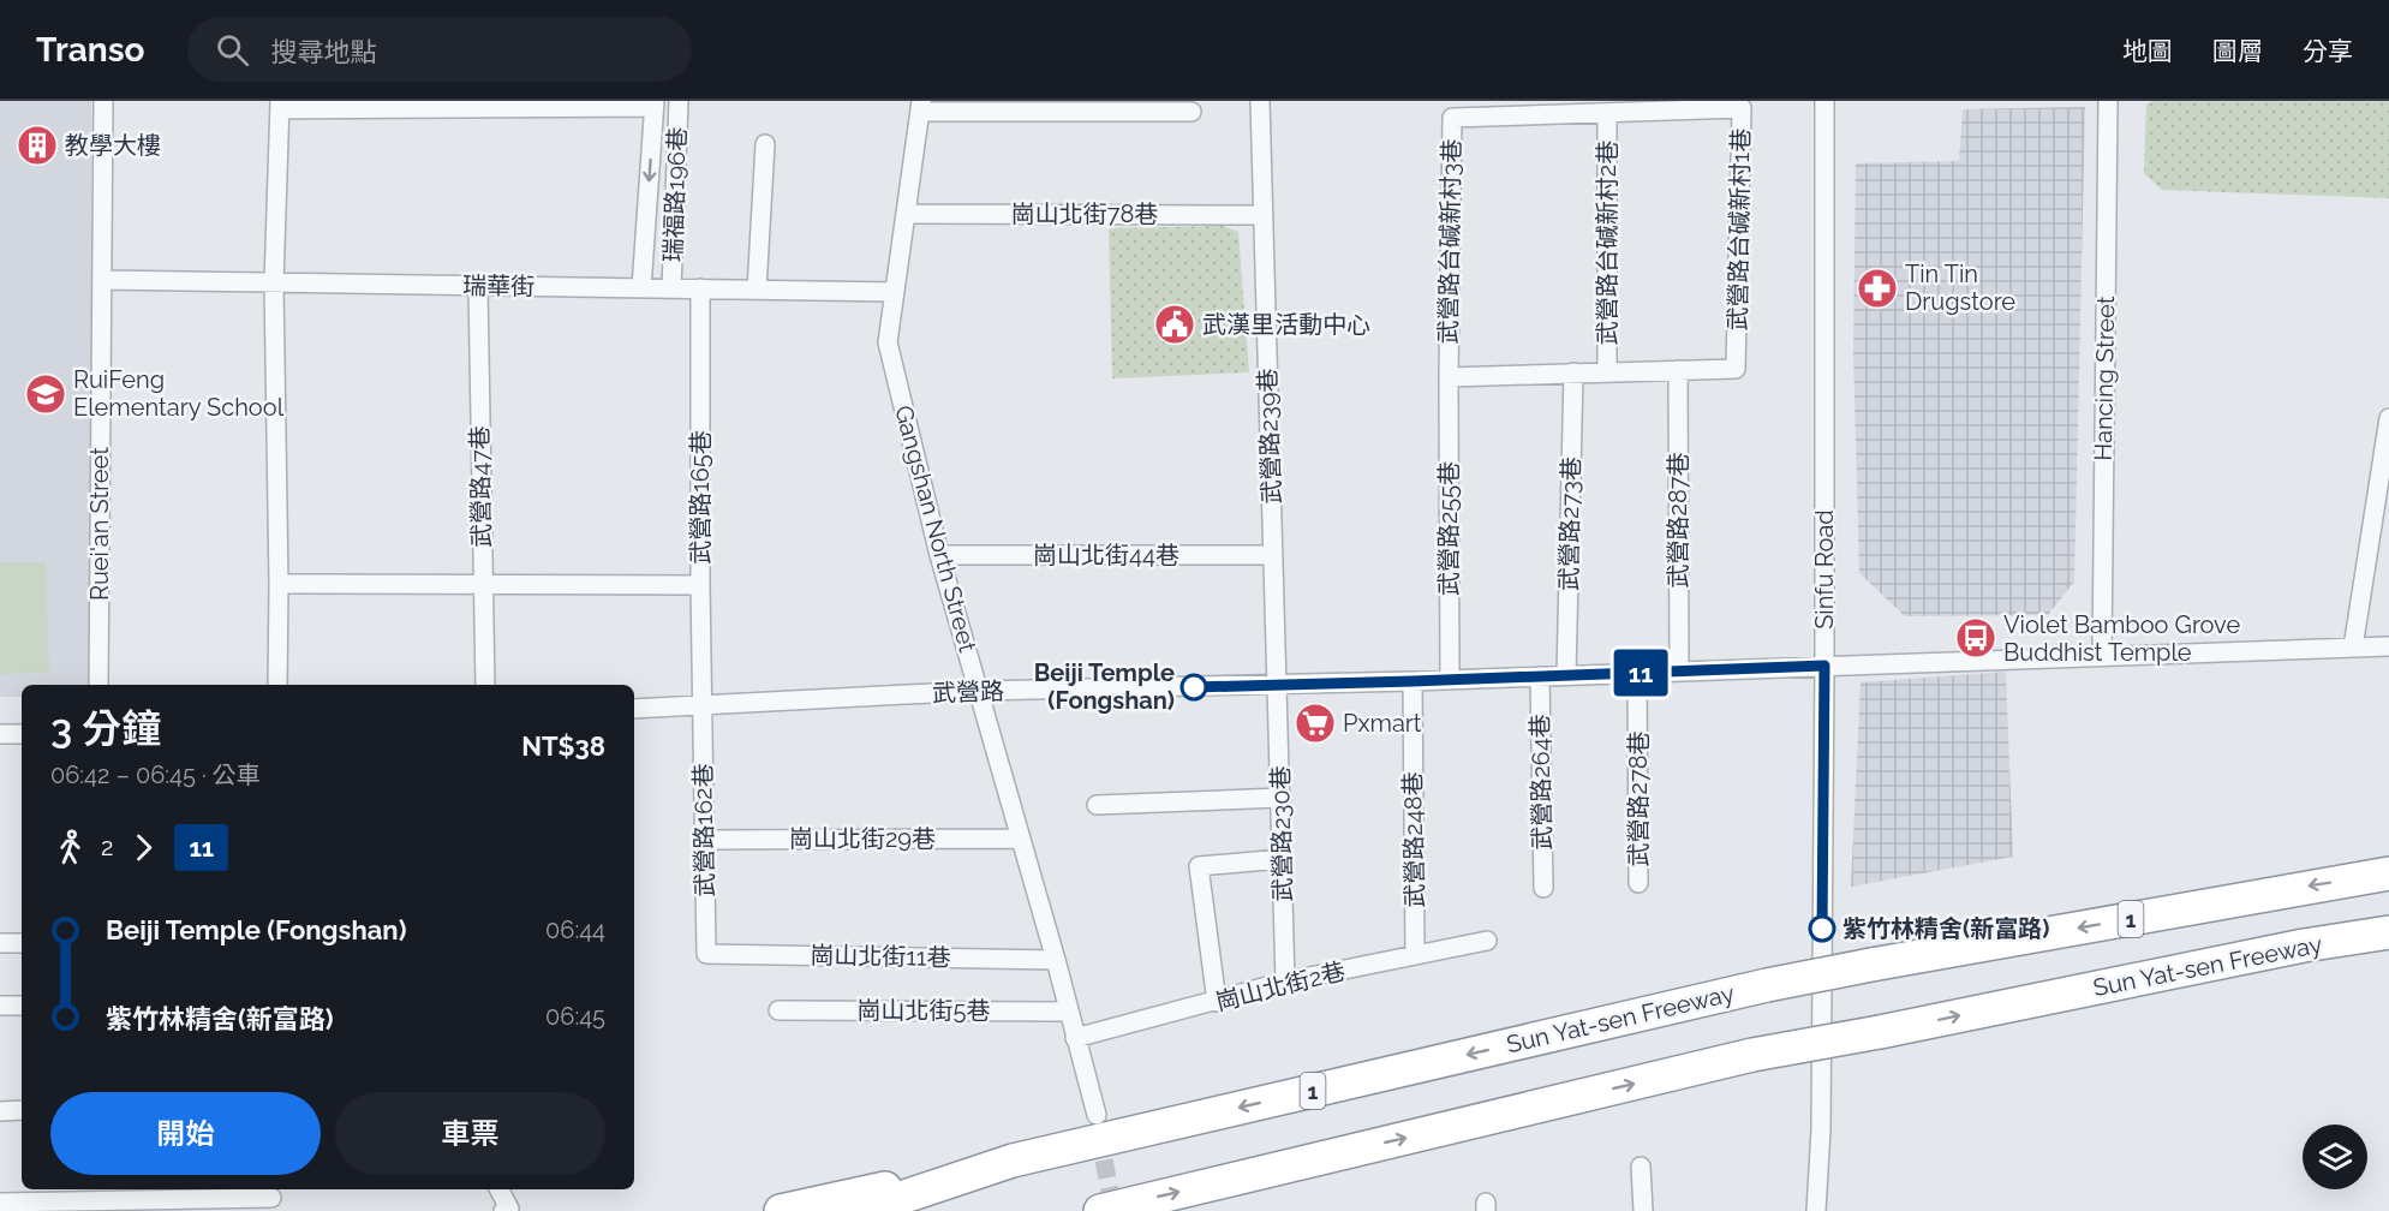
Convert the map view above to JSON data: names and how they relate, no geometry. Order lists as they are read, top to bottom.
{
  "streets": {
    "highway": ["1", "Sun Yat-sen Freeway"],
    "street": [
      "瑞福路196巷",
      "崗山北街78巷",
      "武營路台碱新村1巷",
      "武營路台碱新村3巷",
      "武營路台碱新村2巷",
      "瑞華街",
      "Hancing Street",
      "武營路239巷",
      "武營路47巷",
      "武營路165巷",
      "武營路287巷",
      "Ruei'an Street",
      "武營路273巷",
      "Gangshan North Street",
      "武營路255巷",
      "崗山北街44巷",
      "Sinfu Road",
      "武營路",
      "武營路264巷",
      "武營路278巷",
      "武營路162巷",
      "武營路230巷",
      "崗山北街29巷",
      "武營路248巷",
      "崗山北街11巷",
      "崗山北街2巷",
      "崗山北街5巷"
    ]
  },
  "crossings": [
    ["瑞福路196巷", "瑞華街"],
    ["崗山北街78巷", "武營路239巷"],
    ["崗山北街78巷", "Gangshan North Street"],
    ["武營路台碱新村1巷", "武營路台碱新村3巷"],
    ["武營路台碱新村1巷", "武營路287巷"],
    ["武營路台碱新村3巷", "武營路台碱新村2巷"],
    ["武營路台碱新村3巷", "武營路255巷"],
    ["瑞華街", "武營路47巷"],
    ["瑞華街", "武營路165巷"],
    ["瑞華街", "Ruei'an Street"],
    ["瑞華街", "Gangshan North Street"],
    ["Hancing Street", "武營路"],
    ["武營路239巷", "崗山北街44巷"],
    ["武營路239巷", "武營路"],
    ["武營路239巷", "武營路230巷"],
    ["武營路165巷", "武營路"],
    ["武營路165巷", "武營路162巷"],
    ["武營路287巷", "武營路"],
    ["武營路273巷", "武營路"],
    ["Gangshan North Street", "崗山北街44巷"],
    ["Gangshan North Street", "武營路"],
    ["Gangshan North Street", "崗山北街29巷"],
    ["Gangshan North Street", "崗山北街11巷"],
    ["Gangshan North Street", "崗山北街2巷"],
    ["Gangshan North Street", "崗山北街5巷"],
    ["武營路255巷", "武營路"],
    ["Sinfu Road", "武營路"],
    ["武營路", "武營路264巷"],
    ["武營路", "武營路278巷"],
    ["武營路", "武營路162巷"],
    ["武營路", "武營路230巷"],
    ["武營路", "武營路248巷"],
    ["武營路162巷", "崗山北街29巷"],
    ["武營路162巷", "崗山北街11巷"],
    ["武營路230巷", "崗山北街2巷"],
    ["武營路248巷", "崗山北街2巷"]
  ],
  "places": {
    "building": ["教學大樓"],
    "pharmacy": ["Tin Tin Drugstore"],
    "public building": ["武漢里活動中心"],
    "school or university": ["RuiFeng Elementary School"],
    "bus stop": ["Violet Bamboo Grove Buddhist Temple"],
    "other": ["Beiji Temple (Fongshan)", "紫竹林精舍(新富路)"],
    "supermarket": ["Pxmart"]
  },
  "lines": ["bus line 11"],
  "page": {
    "header": "Transo",
    "search": "搜尋地點",
    "nav": ["地圖", "圖層", "分享"],
    "on_map": "11",
    "heading": ["3 分鐘", "06:42 – 06:45 · 公車", "NT$38"],
    "legs": ["2", "11"],
    "list": [
      {
        "name": "Beiji Temple (Fongshan)",
        "value": "06:44"
      },
      {
        "name": "紫竹林精舍(新富路)",
        "value": "06:45"
      }
    ],
    "buttons": ["開始", "車票"]
  }
}
